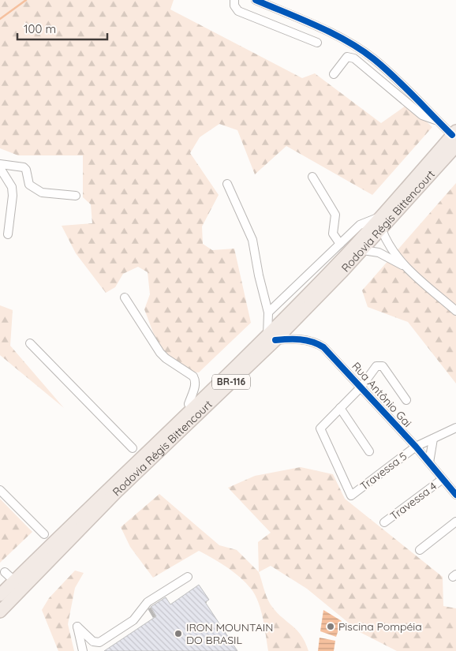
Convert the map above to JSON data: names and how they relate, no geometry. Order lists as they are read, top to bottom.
{
  "streets": {
    "highway": ["Rodovia Régis Bittencourt", "BR-116"],
    "street": ["Rua Antônio Gai", "Travessa 5", "Travessa 4"]
  },
  "crossings": [
    ["Rodovia Régis Bittencourt", "Rua Antônio Gai"],
    ["Rua Antônio Gai", "Travessa 5"],
    ["Rua Antônio Gai", "Travessa 4"]
  ],
  "places": ["Piscina Pompéia", "IRON MOUNTAIN DO BRASIL"],
  "scale_bar": "100 m"
}
